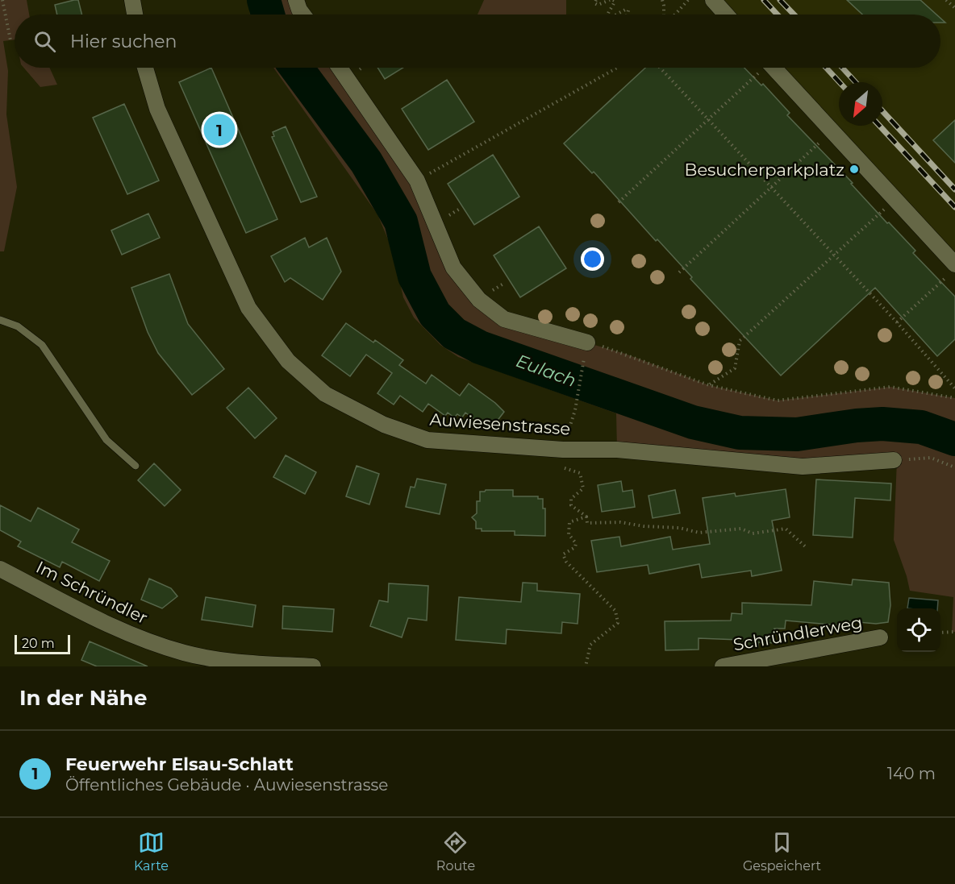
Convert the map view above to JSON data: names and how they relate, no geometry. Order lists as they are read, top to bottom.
{
  "streets": {
    "street": ["Auwiesenstrasse", "Im Schründler", "Schründlerweg"]
  },
  "water": ["Eulach"],
  "places": ["Besucherparkplatz"],
  "scale_bar": "20 m",
  "north": "bottom left",
  "page": {
    "search": "Hier suchen",
    "pins": "1",
    "scale": "20 m",
    "heading": "In der Nähe",
    "list": [
      {
        "mark": "1",
        "name": "Feuerwehr Elsau-Schlatt",
        "note": "Öffentliches Gebäude · Auwiesenstrasse",
        "value": "140 m"
      }
    ],
    "nav": ["Karte", "Route", "Gespeichert"]
  }
}
